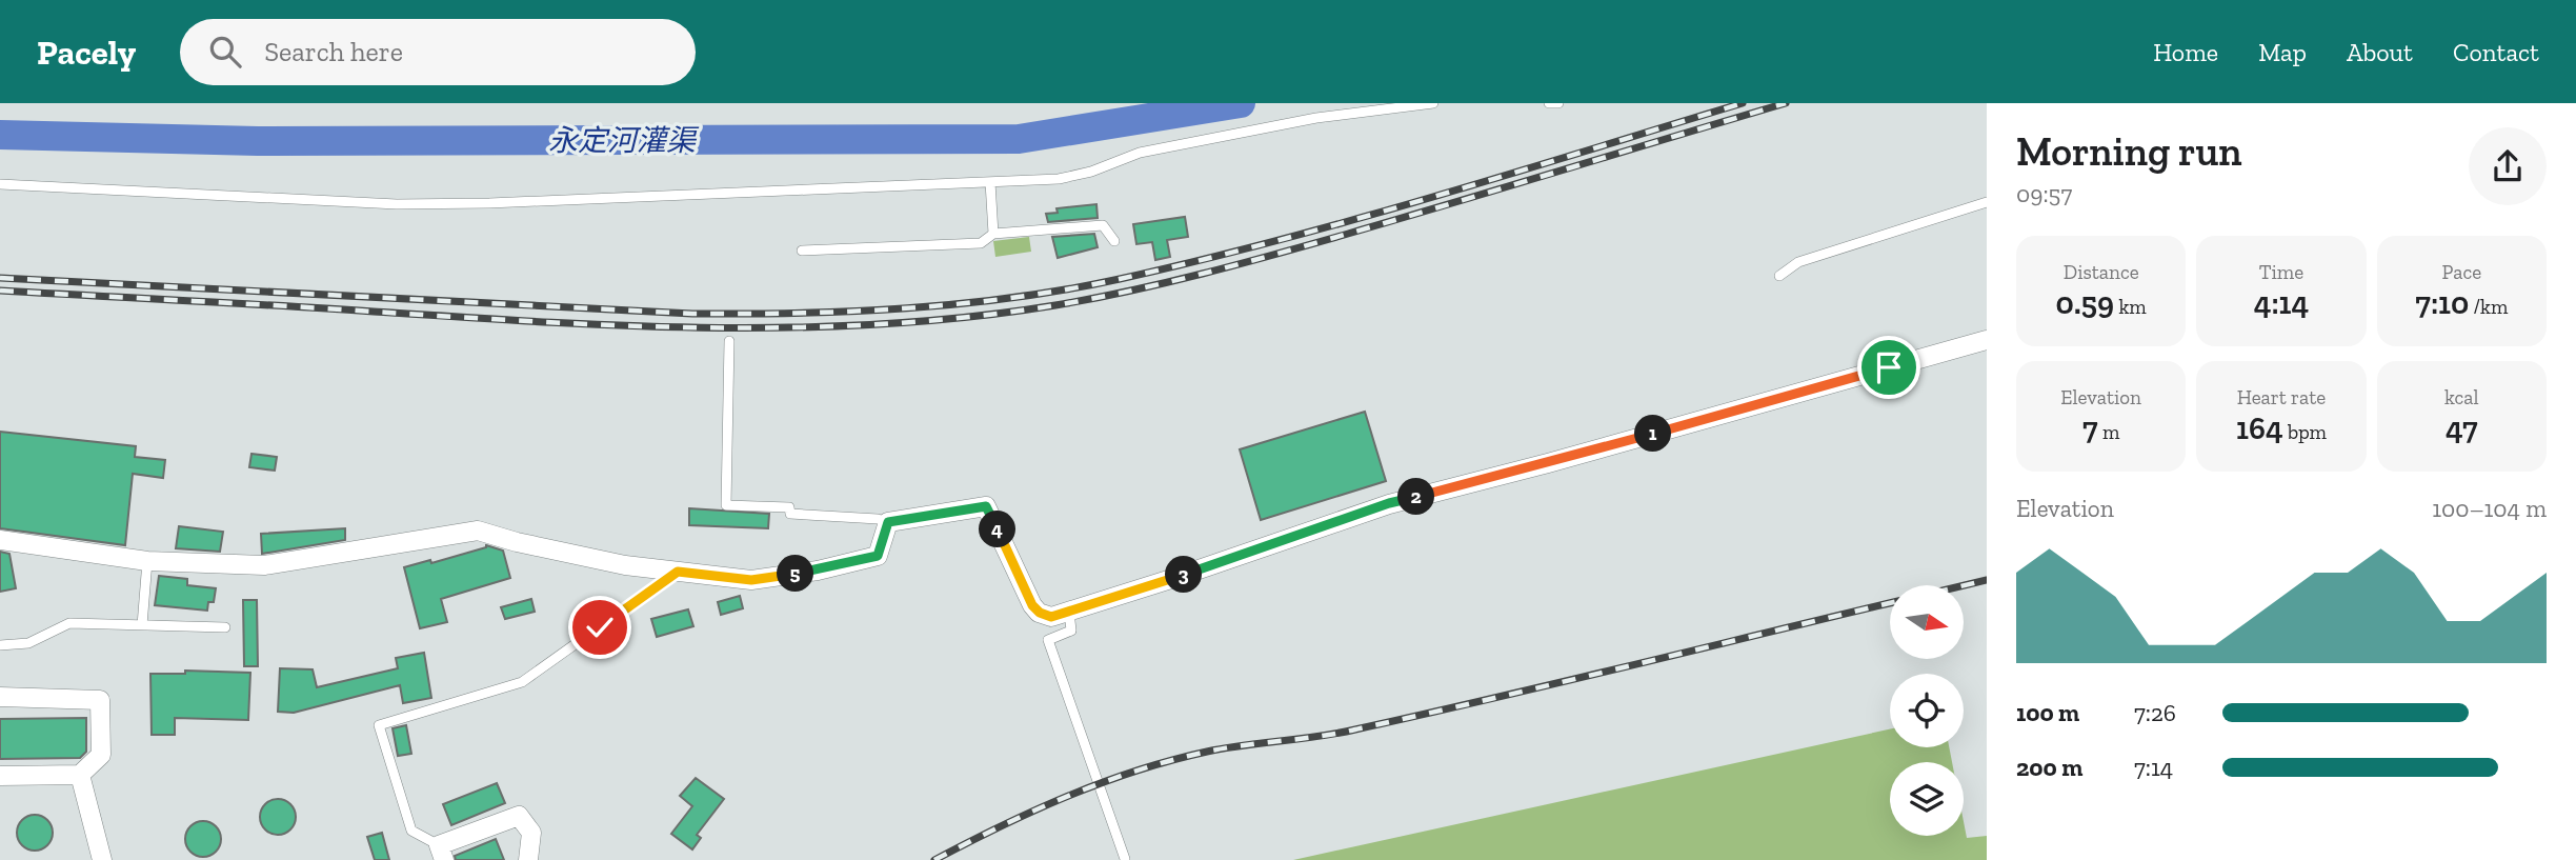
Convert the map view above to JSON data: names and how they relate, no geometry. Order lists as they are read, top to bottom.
{
  "water": ["永定河灌渠"],
  "north": "right",
  "page": {
    "header": "Pacely",
    "search": "Search here",
    "nav": [
      "Home",
      "Map",
      "About",
      "Contact"
    ],
    "heading": ["Morning run", "09:57"],
    "stats": [
      ["Distance", "0.59 km"],
      ["Time", "4:14"],
      ["Pace", "7:10 /km"],
      ["Elevation", "7 m"],
      ["Heart rate", "164 bpm"],
      ["kcal", "47"]
    ],
    "pins": [
      "1",
      "2",
      "4",
      "5",
      "3"
    ],
    "chart": ["Elevation", "100–104 m"],
    "list": [
      {
        "name": "100 m",
        "note": "7:26"
      },
      {
        "name": "200 m",
        "note": "7:14"
      }
    ]
  }
}
